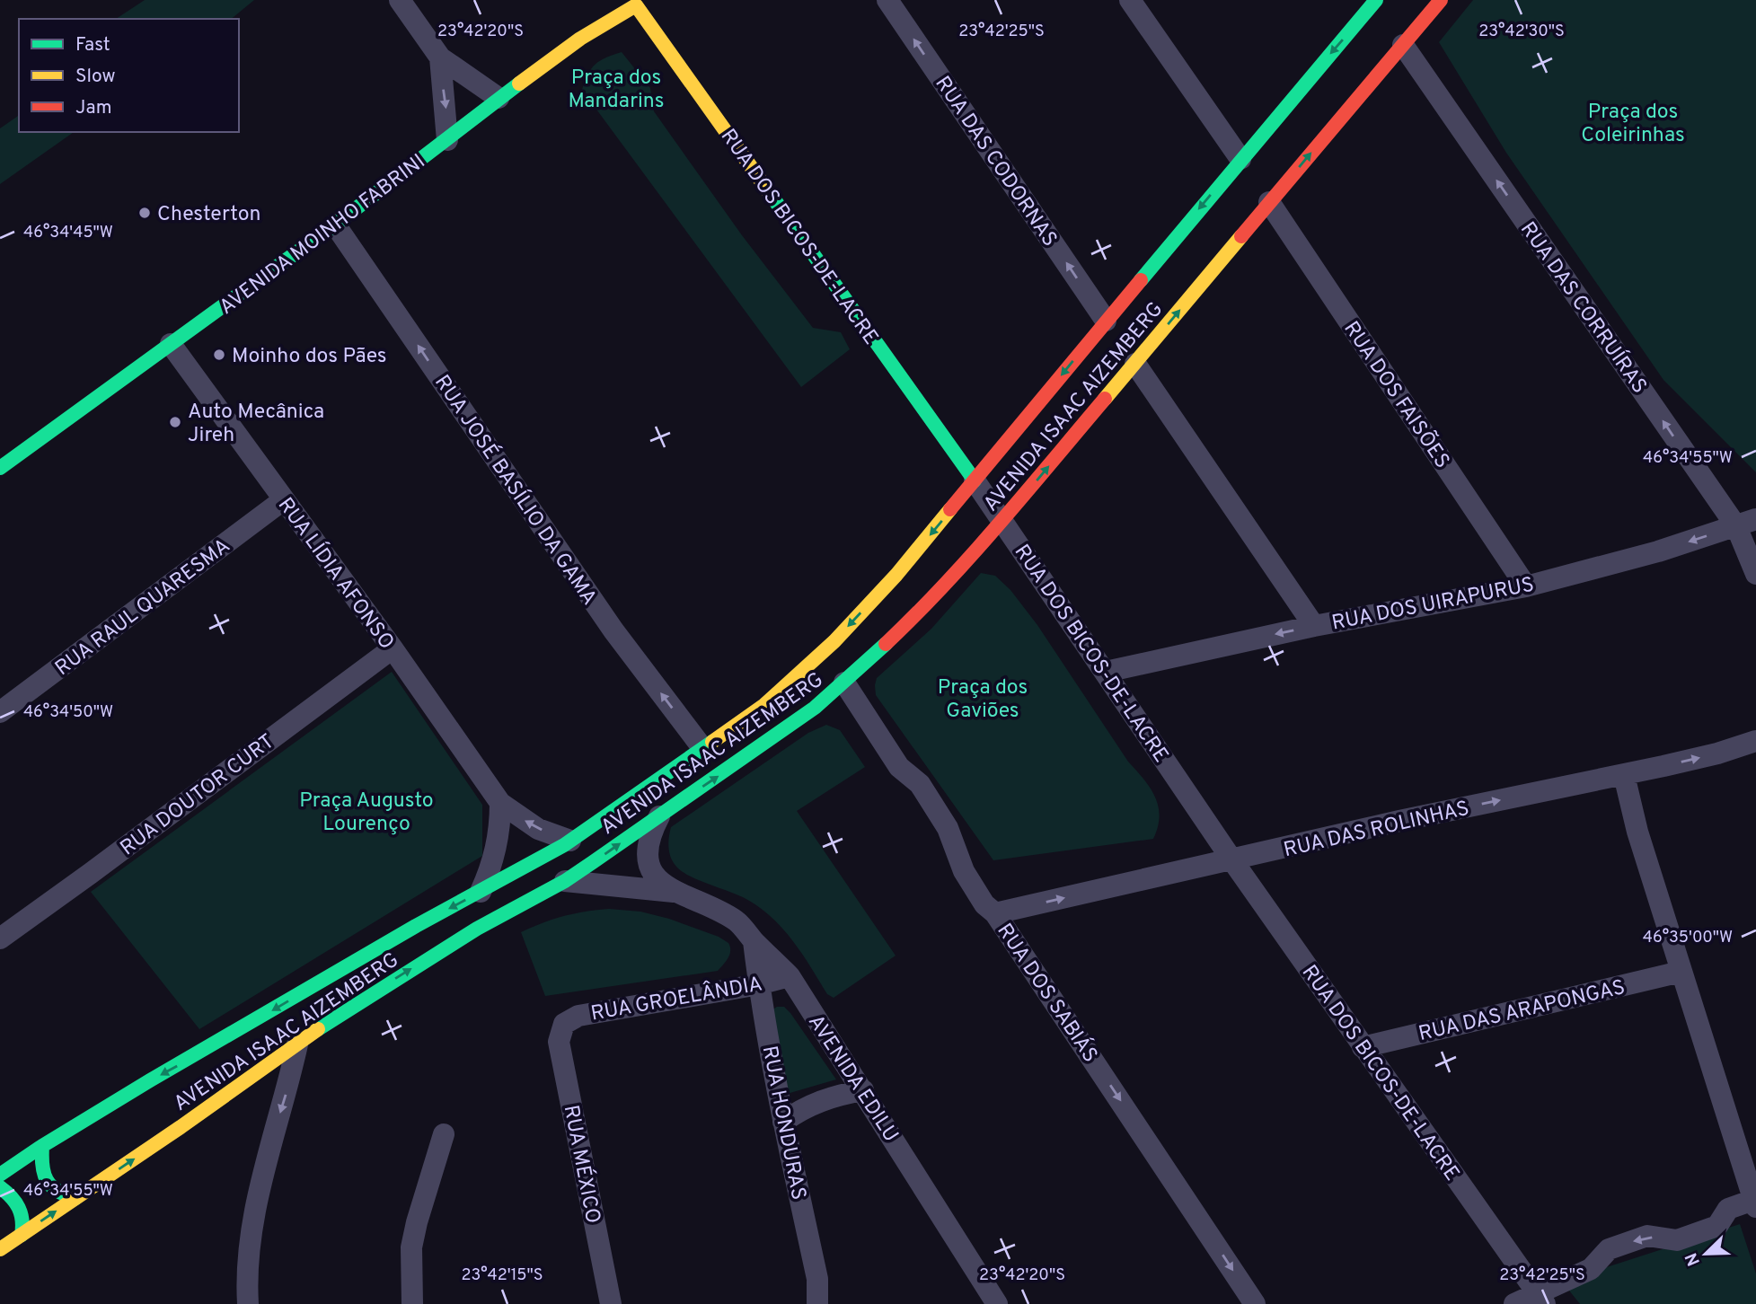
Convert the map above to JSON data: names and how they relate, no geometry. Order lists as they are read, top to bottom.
{
  "streets": {
    "street": [
      "RUA DAS CODORNAS",
      "AVENIDA MOINHO FABRINI",
      "RUA DOS BICOS-DE-LACRE",
      "RUA DAS CORRUÍRAS",
      "RUA DOS FAISÕES",
      "AVENIDA ISAAC AIZEMBERG",
      "RUA JOSÉ BASÍLIO DA GAMA",
      "RUA LÍDIA AFONSO",
      "RUA DOS UIRAPURUS",
      "RUA RAUL QUARESMA",
      "RUA DOUTOR CURT",
      "RUA DAS ROLINHAS",
      "RUA DOS SABIÁS",
      "RUA GROELÂNDIA",
      "RUA DAS ARAPONGAS",
      "AVENIDA EDILU",
      "RUA HONDURAS",
      "RUA MÉXICO"
    ]
  },
  "crossings": [
    ["RUA DAS CODORNAS", "AVENIDA ISAAC AIZEMBERG"],
    ["AVENIDA MOINHO FABRINI", "RUA DOS BICOS-DE-LACRE"],
    ["AVENIDA MOINHO FABRINI", "RUA JOSÉ BASÍLIO DA GAMA"],
    ["AVENIDA MOINHO FABRINI", "RUA LÍDIA AFONSO"],
    ["RUA DOS BICOS-DE-LACRE", "AVENIDA ISAAC AIZEMBERG"],
    ["RUA DOS BICOS-DE-LACRE", "RUA DOS UIRAPURUS"],
    ["RUA DOS BICOS-DE-LACRE", "RUA DAS ROLINHAS"],
    ["RUA DOS BICOS-DE-LACRE", "RUA DAS ARAPONGAS"],
    ["RUA DAS CORRUÍRAS", "AVENIDA ISAAC AIZEMBERG"],
    ["RUA DAS CORRUÍRAS", "RUA DOS UIRAPURUS"],
    ["RUA DOS FAISÕES", "AVENIDA ISAAC AIZEMBERG"],
    ["RUA DOS FAISÕES", "RUA DOS UIRAPURUS"],
    ["AVENIDA ISAAC AIZEMBERG", "RUA JOSÉ BASÍLIO DA GAMA"],
    ["AVENIDA ISAAC AIZEMBERG", "RUA LÍDIA AFONSO"],
    ["AVENIDA ISAAC AIZEMBERG", "RUA DOS SABIÁS"],
    ["AVENIDA ISAAC AIZEMBERG", "AVENIDA EDILU"],
    ["RUA LÍDIA AFONSO", "RUA RAUL QUARESMA"],
    ["RUA LÍDIA AFONSO", "RUA DOUTOR CURT"],
    ["RUA DAS ROLINHAS", "RUA DOS SABIÁS"],
    ["RUA GROELÂNDIA", "AVENIDA EDILU"],
    ["RUA GROELÂNDIA", "RUA HONDURAS"],
    ["RUA GROELÂNDIA", "RUA MÉXICO"],
    ["AVENIDA EDILU", "RUA HONDURAS"]
  ],
  "one_way": [
    "RUA DAS CODORNAS",
    "RUA DAS CORRUÍRAS",
    "RUA JOSÉ BASÍLIO DA GAMA",
    "RUA DOS UIRAPURUS",
    "RUA DAS ROLINHAS",
    "RUA DOS SABIÁS"
  ],
  "parks": [
    "Praça dos Mandarins",
    "Praça dos Coleirinhas",
    "Praça dos Gaviões",
    "Praça Augusto Lourenço"
  ],
  "places": ["Chesterton", "Moinho dos Pães", "Auto Mecânica Jireh"],
  "legend": ["Fast", "Slow", "Jam"],
  "north": "bottom left",
  "coordinates": [
    "23°42'20\"S",
    "23°42'25\"S",
    "23°42'30\"S",
    "46°34'45\"W",
    "46°34'55\"W",
    "46°34'50\"W",
    "46°35'00\"W",
    "23°42'15\"S"
  ]
}
